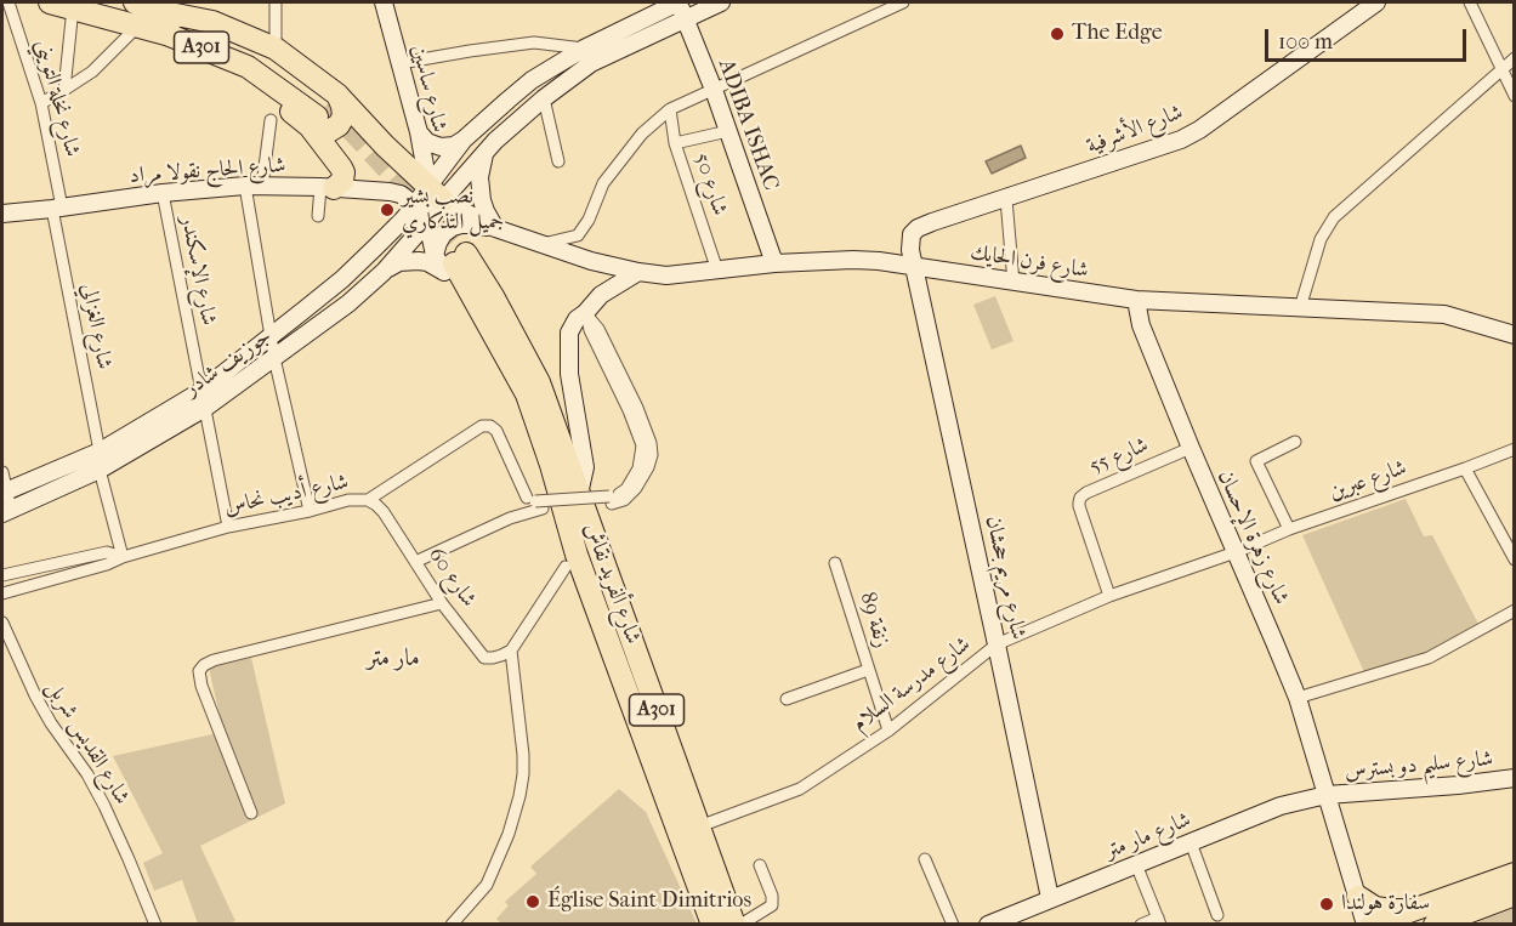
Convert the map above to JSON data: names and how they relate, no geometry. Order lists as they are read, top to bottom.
{
  "streets": {
    "highway": ["A301", "شارع ألفريد نقاش"],
    "street": [
      "شارع ساسين",
      "شارع نخلة التويني",
      "ADIBA ISHAC",
      "شارع الأشرفية",
      "شارع الحاج نقولا مراد",
      "شارع 50",
      "شارع فرن الحايك",
      "شارع الإسكندر",
      "شارع الغزالي",
      "جوزيف شادر",
      "شارع 55",
      "شارع عبرين",
      "شارع أديب نحاس",
      "شارع زهرة الإحسان",
      "شارع 60",
      "شارع مريم جحشان",
      "زنقة 89",
      "شارع مدرسة السلام",
      "شارع القديس شربل",
      "شارع سليم دو بسترس",
      "شارع مار متر"
    ]
  },
  "crossings": [
    ["شارع ساسين", "جوزيف شادر"],
    ["شارع نخلة التويني", "شارع الحاج نقولا مراد"],
    ["شارع نخلة التويني", "شارع الغزالي"],
    ["ADIBA ISHAC", "شارع فرن الحايك"],
    ["شارع الأشرفية", "شارع فرن الحايك"],
    ["شارع الأشرفية", "شارع مريم جحشان"],
    ["شارع الحاج نقولا مراد", "شارع الإسكندر"],
    ["شارع الحاج نقولا مراد", "شارع الغزالي"],
    ["شارع الحاج نقولا مراد", "جوزيف شادر"],
    ["شارع 50", "شارع فرن الحايك"],
    ["شارع فرن الحايك", "شارع زهرة الإحسان"],
    ["شارع فرن الحايك", "شارع مريم جحشان"],
    ["شارع الإسكندر", "جوزيف شادر"],
    ["شارع الإسكندر", "شارع أديب نحاس"],
    ["شارع الغزالي", "جوزيف شادر"],
    ["شارع 55", "شارع زهرة الإحسان"],
    ["شارع 55", "شارع مدرسة السلام"],
    ["شارع عبرين", "شارع زهرة الإحسان"],
    ["شارع عبرين", "شارع مدرسة السلام"],
    ["شارع أديب نحاس", "شارع 60"],
    ["شارع زهرة الإحسان", "شارع مدرسة السلام"],
    ["شارع زهرة الإحسان", "شارع سليم دو بسترس"],
    ["شارع زهرة الإحسان", "شارع مار متر"],
    ["شارع مريم جحشان", "شارع مدرسة السلام"],
    ["شارع مريم جحشان", "شارع مار متر"],
    ["شارع ألفريد نقاش", "شارع مدرسة السلام"],
    ["زنقة 89", "شارع مدرسة السلام"],
    ["شارع سليم دو بسترس", "شارع مار متر"]
  ],
  "districts": ["مار متر"],
  "places": [
    "The Edge",
    "نصب بشير جميل التذكاري",
    "Église Saint Dimitrios",
    "سفارة هولندا"
  ],
  "scale_bar": "100 m"
}
